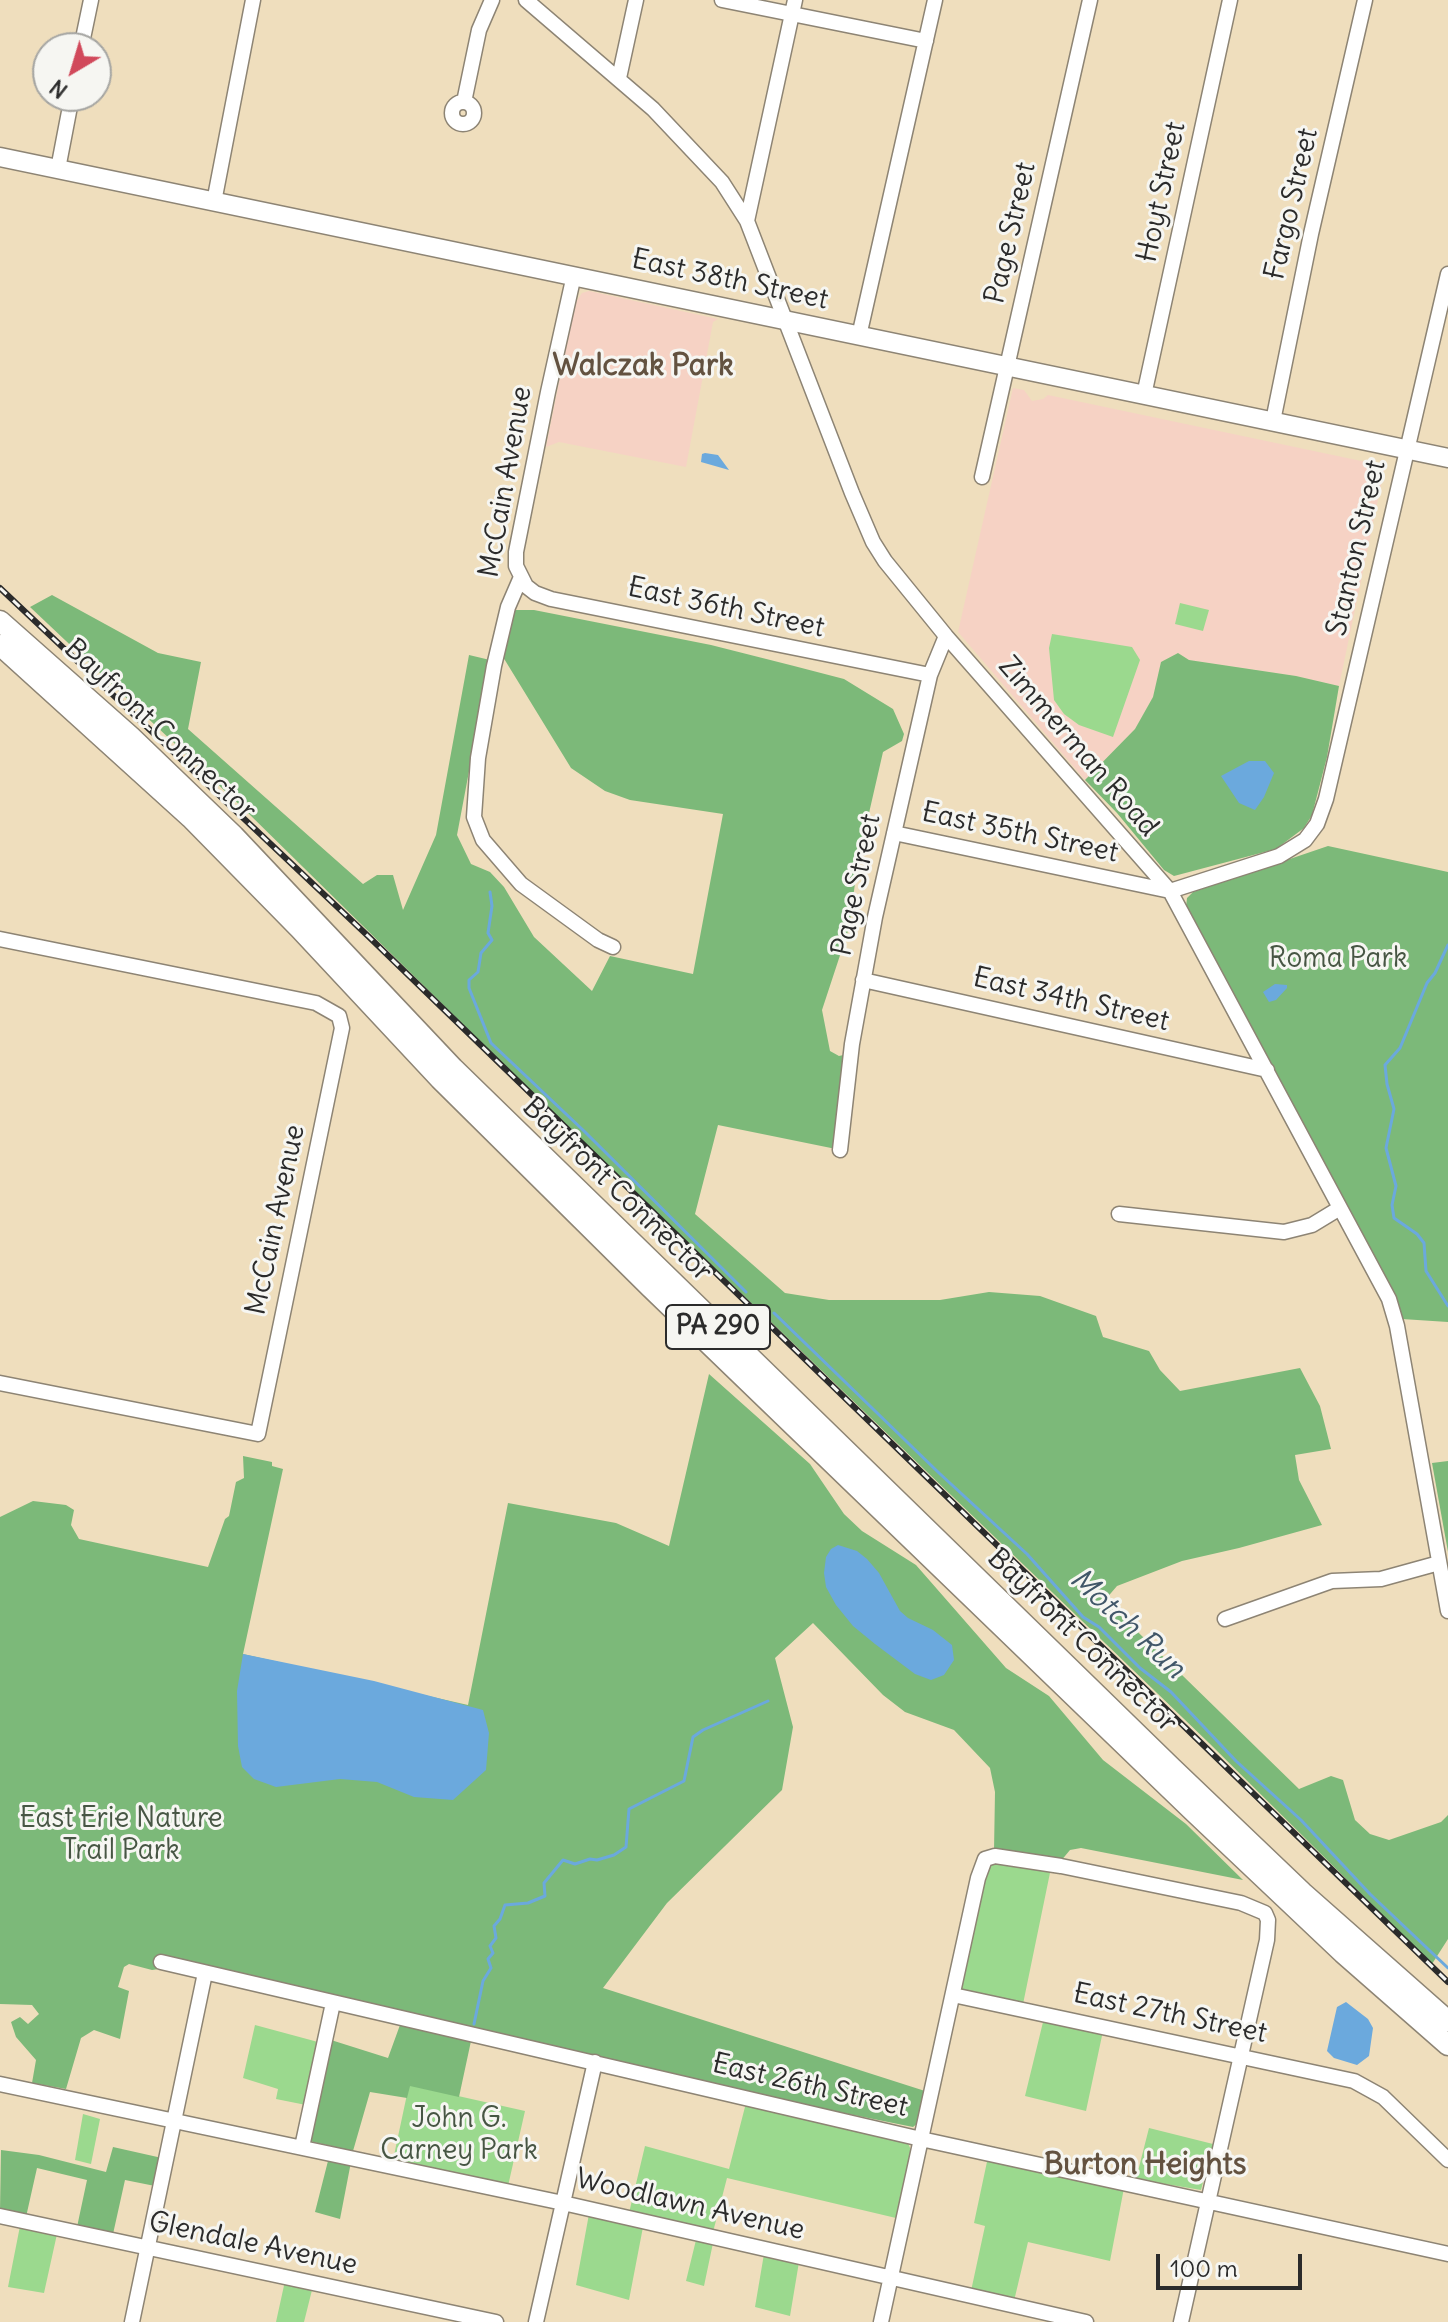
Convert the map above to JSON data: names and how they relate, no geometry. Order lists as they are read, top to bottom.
{
  "streets": {
    "highway": ["Bayfront Connector", "PA 290"],
    "main road": ["East 38th Street"],
    "street": [
      "Hoyt Street",
      "Fargo Street",
      "Page Street",
      "McCain Avenue",
      "Stanton Street",
      "East 36th Street",
      "Zimmerman Road",
      "East 35th Street",
      "East 34th Street",
      "East 27th Street",
      "East 26th Street",
      "Woodlawn Avenue",
      "Glendale Avenue"
    ]
  },
  "crossings": [
    ["Hoyt Street", "East 38th Street"],
    ["Fargo Street", "East 38th Street"],
    ["Page Street", "East 38th Street"],
    ["Page Street", "East 36th Street"],
    ["Page Street", "Zimmerman Road"],
    ["Page Street", "East 35th Street"],
    ["Page Street", "East 34th Street"],
    ["East 38th Street", "McCain Avenue"],
    ["East 38th Street", "Stanton Street"],
    ["East 38th Street", "Zimmerman Road"],
    ["McCain Avenue", "East 36th Street"],
    ["Stanton Street", "East 35th Street"],
    ["Zimmerman Road", "East 35th Street"],
    ["Zimmerman Road", "East 34th Street"]
  ],
  "districts": ["Walczak Park", "Burton Heights"],
  "water": ["Motch Run"],
  "parks": ["Roma Park", "East Erie Nature Trail Park", "John G. Carney Park"],
  "scale_bar": "100 m",
  "north": "bottom left"
}
